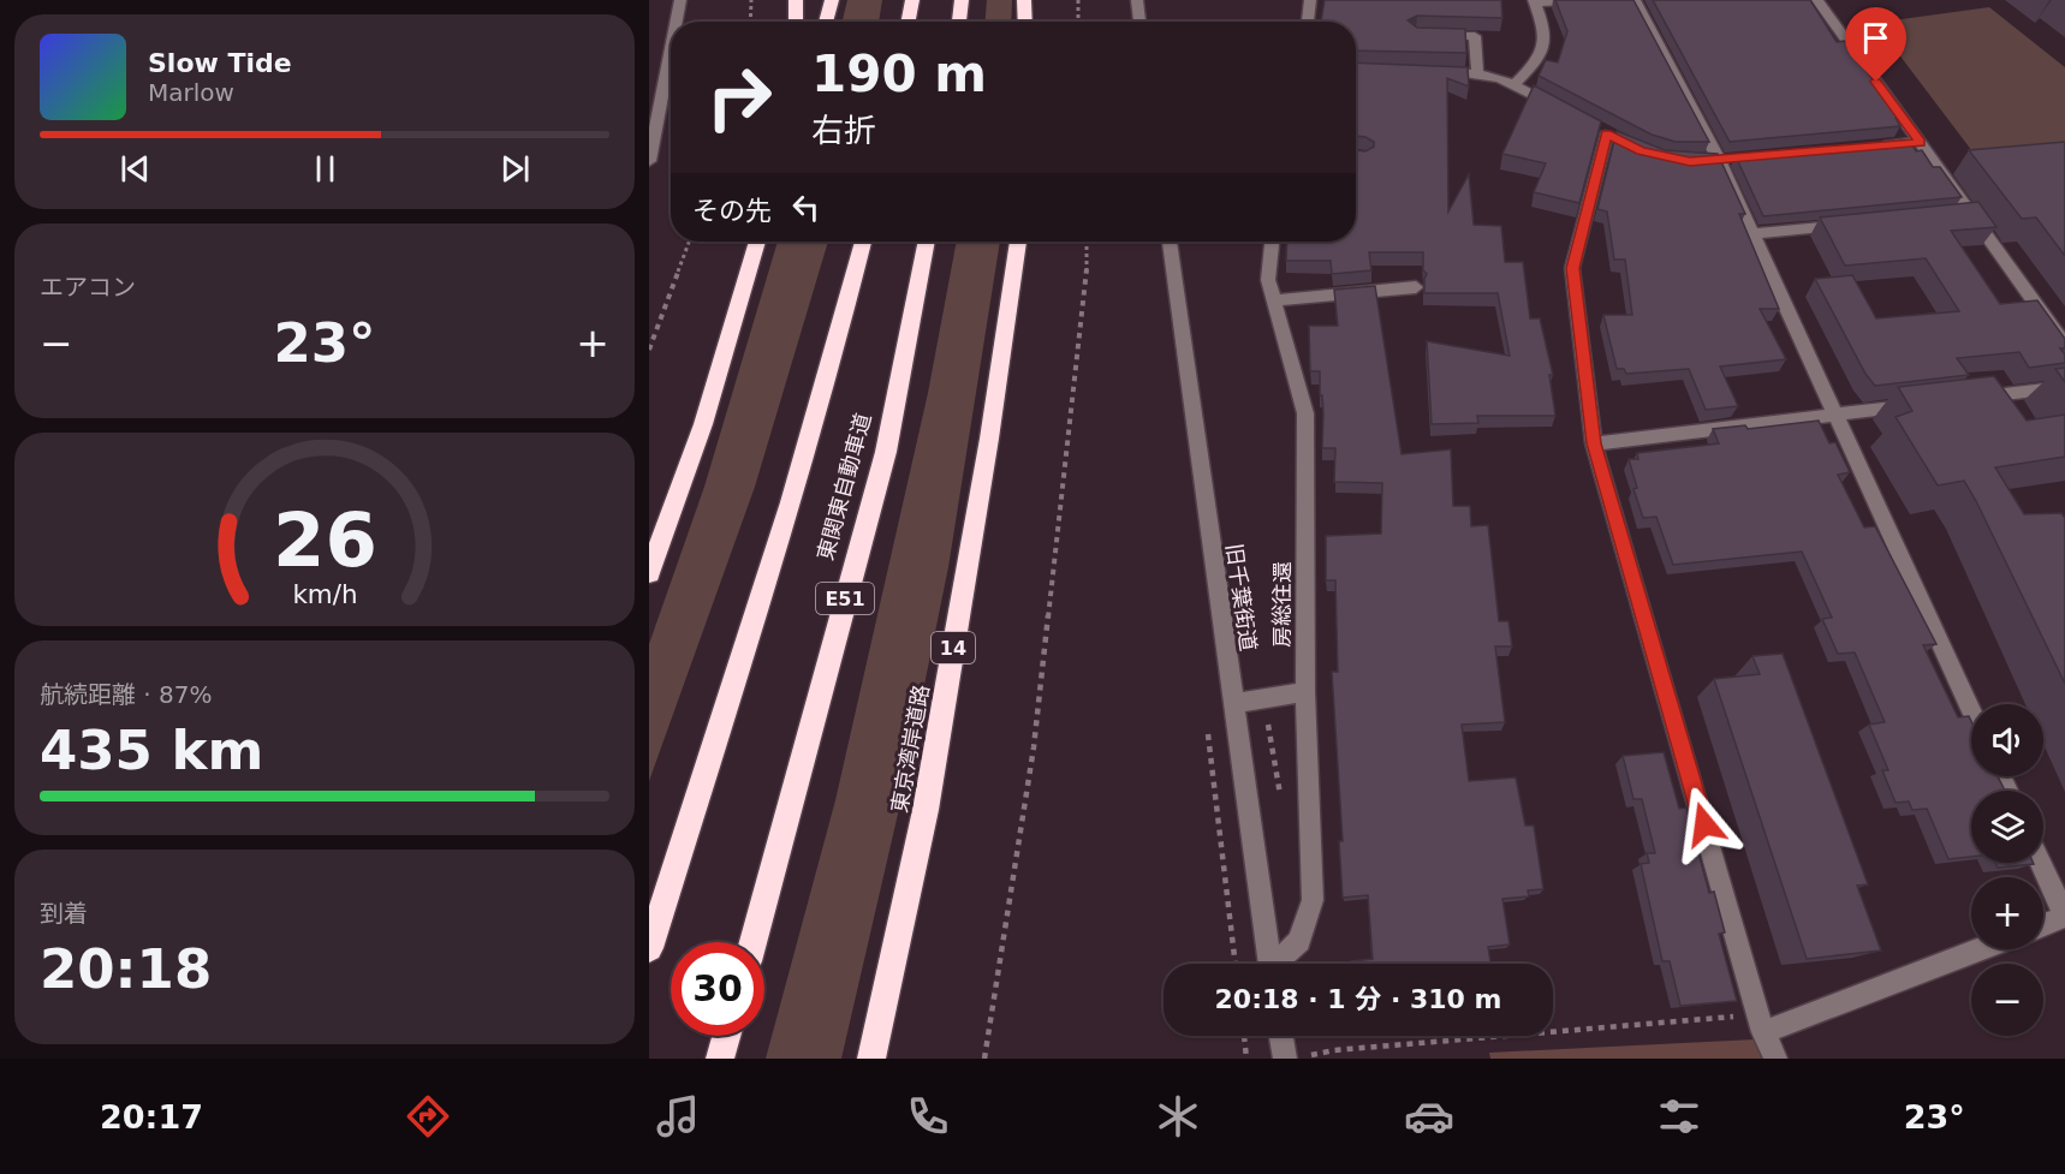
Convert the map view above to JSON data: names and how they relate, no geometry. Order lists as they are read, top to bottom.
{
  "streets": {
    "highway": [
      "東関東自動車道",
      "E51",
      "14",
      "東京湾岸道路"
    ],
    "street": ["旧千葉街道", "房総往還"]
  },
  "page": {
    "turn": ["190 m", "右折"],
    "song": ["Slow Tide", "Marlow"],
    "then": "その先",
    "tile": [
      "エアコン",
      ["航続距離 · 87%", "435 km"],
      ["到着", "20:18"]
    ],
    "heat": ["−", "23°", "+"],
    "map_buttons": ["+", "−"],
    "limit": "30",
    "trip": "20:18 · 1 分 · 310 m",
    "tabs": ["20:17", "23°"],
    "gauge": ["26", "km/h"]
  }
}
